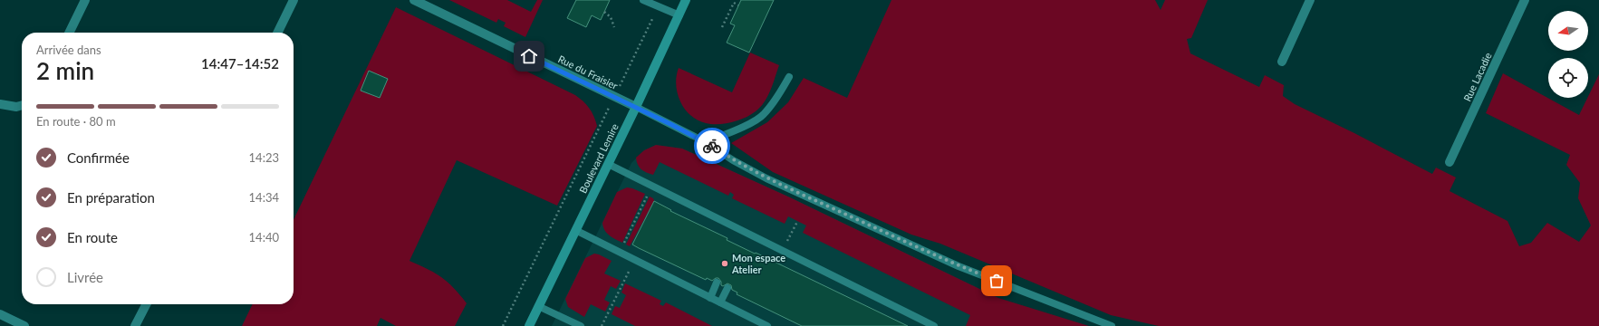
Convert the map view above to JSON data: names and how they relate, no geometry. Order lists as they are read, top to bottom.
{
  "streets": {
    "main road": ["Boulevard Lemire"],
    "street": ["Rue du Fraisier", "Rue Lacadie"]
  },
  "crossings": [
    ["Rue du Fraisier", "Boulevard Lemire"]
  ],
  "places": ["Mon espace Atelier"],
  "north": "left",
  "page": {
    "heading": ["2 min", "Arrivée dans", "14:47–14:52"],
    "bar": "En route · 80 m",
    "list": [
      ["Confirmée", "14:23"],
      ["En préparation", "14:34"],
      ["En route", "14:40"],
      "Livrée"
    ]
  }
}
